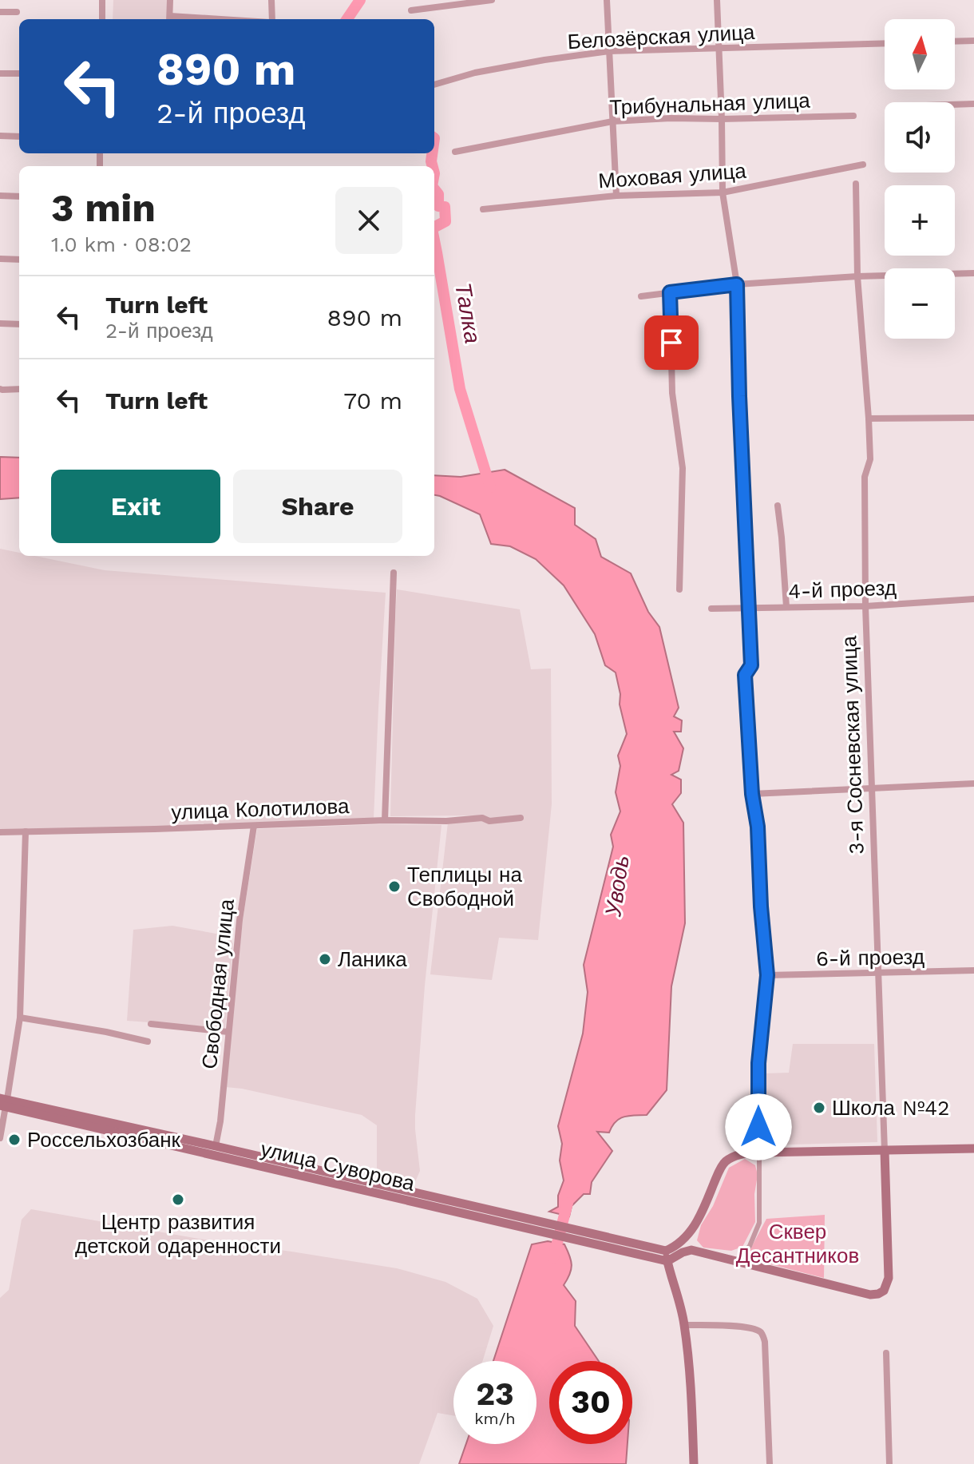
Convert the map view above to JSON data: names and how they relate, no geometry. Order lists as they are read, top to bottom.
{
  "streets": {
    "main road": ["3-я Сосневская улица", "улица Суворова"],
    "street": [
      "Белозёрская улица",
      "Трибунальная улица",
      "Моховая улица",
      "4-й проезд",
      "улица Колотилова",
      "6-й проезд",
      "Свободная улица"
    ]
  },
  "crossings": [
    ["4-й проезд", "3-я Сосневская улица"],
    ["3-я Сосневская улица", "6-й проезд"],
    ["улица Колотилова", "Свободная улица"],
    ["Свободная улица", "улица Суворова"]
  ],
  "water": ["Талка", "Уводь"],
  "parks": ["Сквер Десантников"],
  "places": [
    "Теплицы на Свободной",
    "Ланика",
    "Школа №42",
    "Россельхозбанк",
    "Центр развития детской одаренности"
  ],
  "north": "top",
  "page": {
    "map_buttons": ["+", "−"],
    "turn": ["890 m", "2-й проезд"],
    "heading": ["3 min", "1.0 km · 08:02"],
    "list": [
      {
        "name": "Turn left",
        "note": "2-й проезд",
        "value": "890 m"
      },
      {
        "name": "Turn left",
        "value": "70 m"
      }
    ],
    "buttons": ["Exit", "Share"],
    "speed": "23 km/h",
    "limit": "30"
  }
}
